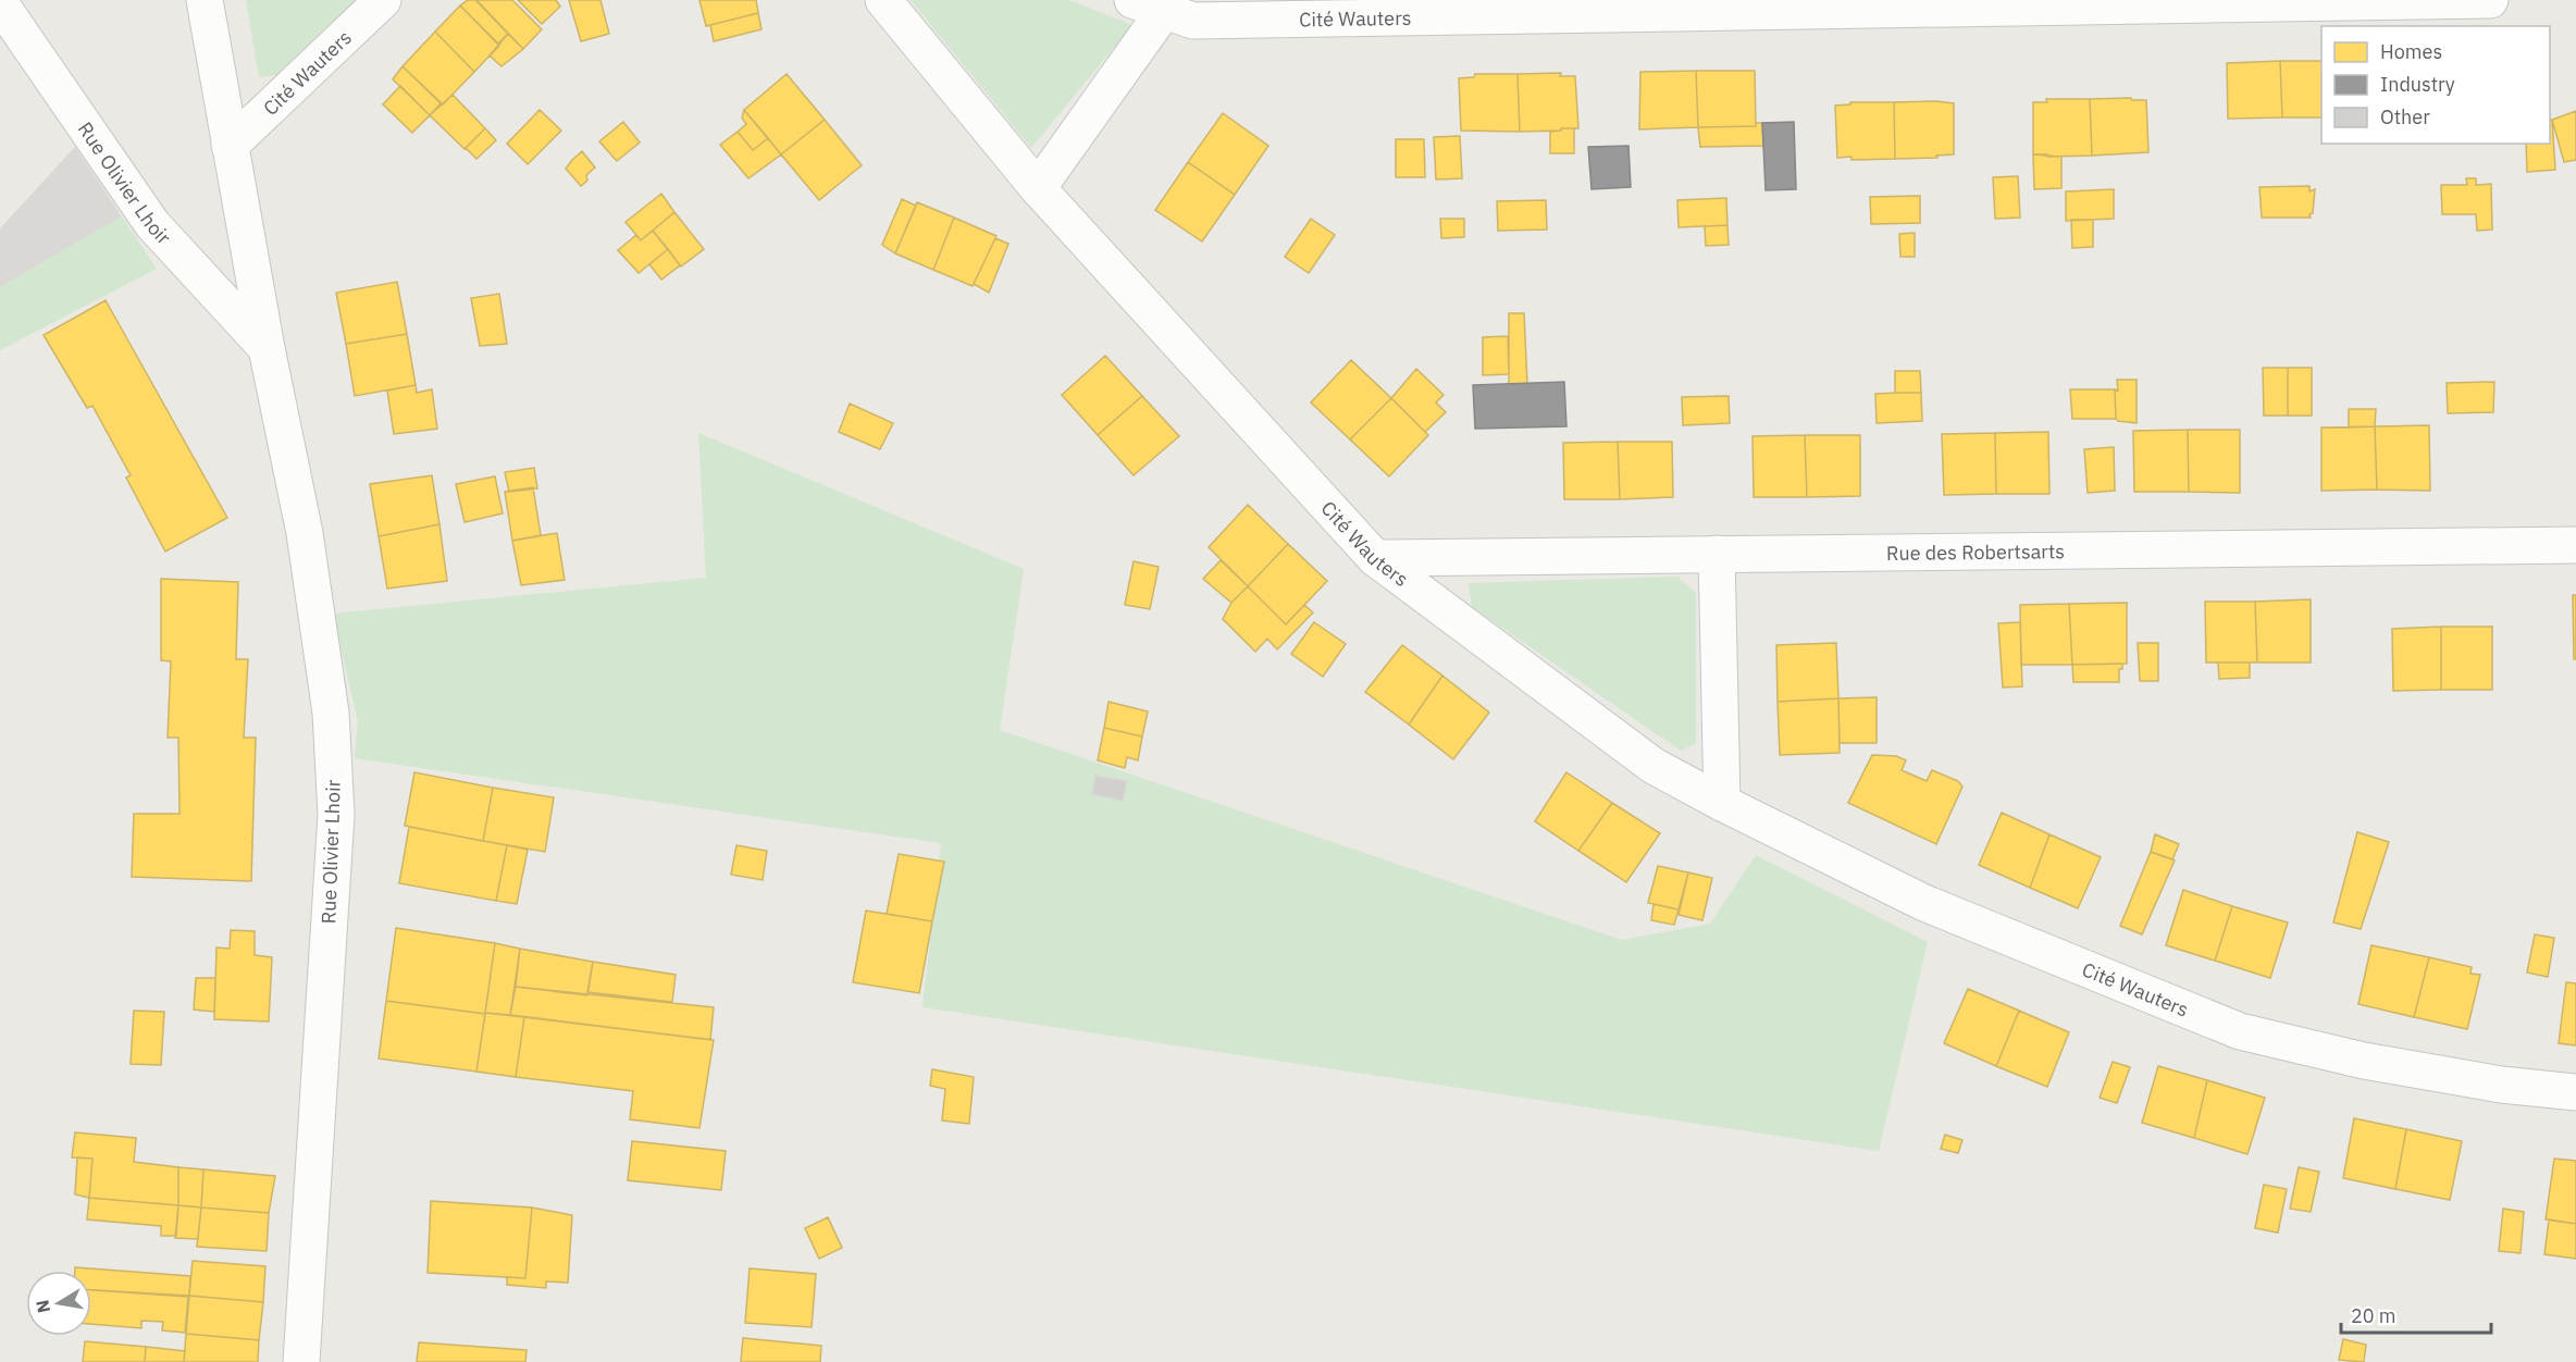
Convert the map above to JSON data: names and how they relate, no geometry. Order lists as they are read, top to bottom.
{
  "streets": {
    "street": ["Cité Wauters", "Rue Olivier Lhoir", "Rue des Robertsarts"]
  },
  "crossings": [
    ["Cité Wauters", "Rue Olivier Lhoir"],
    ["Cité Wauters", "Rue des Robertsarts"]
  ],
  "legend": ["Homes", "Industry", "Other"],
  "scale_bar": "20 m",
  "north": "left"
}
